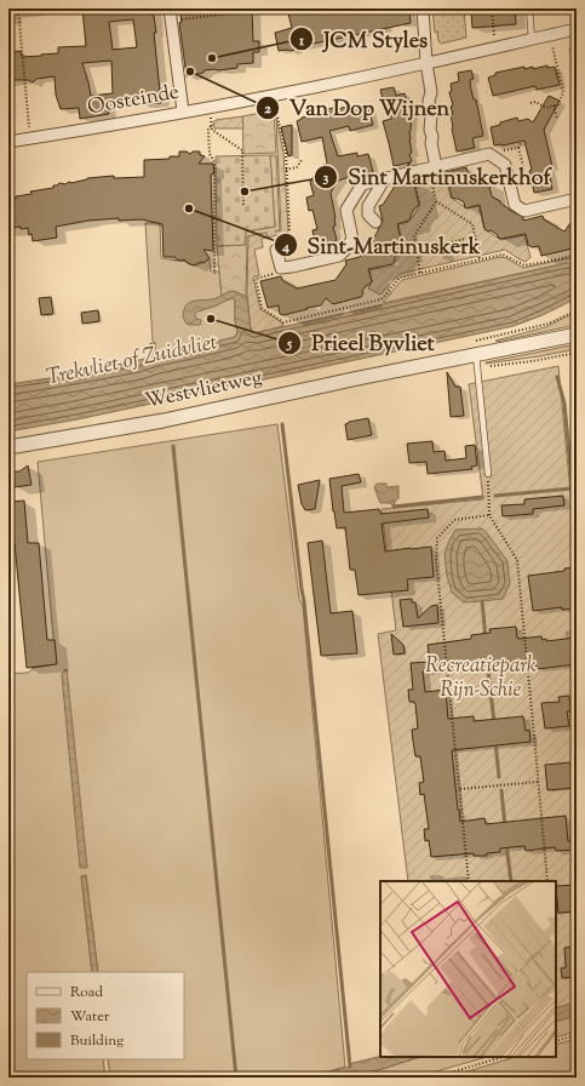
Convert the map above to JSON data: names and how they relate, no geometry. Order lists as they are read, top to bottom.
{
  "streets": {
    "street": ["Oosteinde", "Westvlietweg"]
  },
  "water": ["Trekvliet of Zuidvliet"],
  "parks": ["Recreatiepark Rijn-Schie"],
  "places": [
    "JCM Styles",
    "Van Dop Wijnen",
    "Sint Martinuskerkhof",
    "Sint-Martinuskerk",
    "Prieel Byvliet"
  ],
  "legend": ["Road", "Water", "Building"]
}
